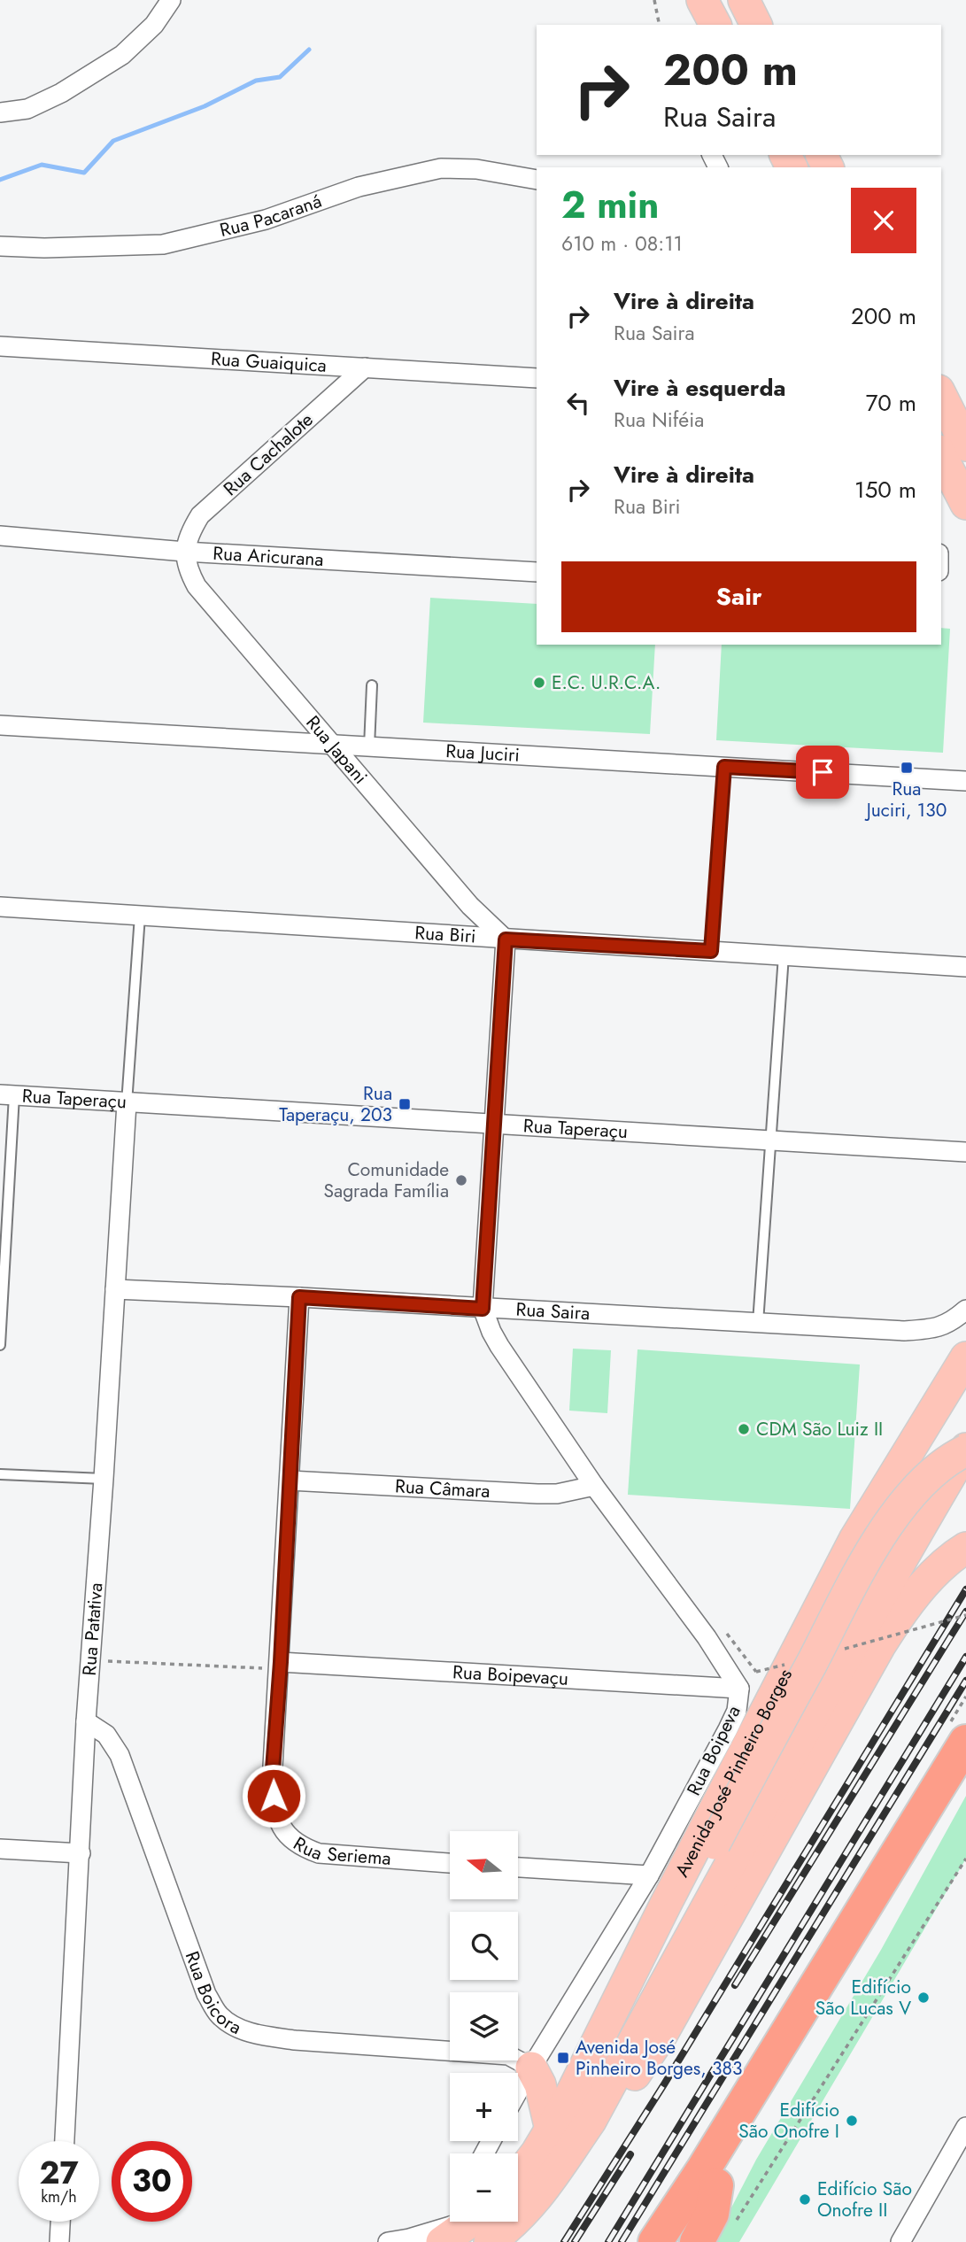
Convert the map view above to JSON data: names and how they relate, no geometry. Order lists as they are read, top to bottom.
{
  "streets": {
    "main road": ["Avenida José Pinheiro Borges"],
    "street": [
      "Rua Pacaraná",
      "Rua Guaiquica",
      "Rua Cachalote",
      "Rua Aricurana",
      "Rua Japani",
      "Rua Juciri",
      "Rua Biri",
      "Rua Taperaçu",
      "Rua Saira",
      "Rua Câmara",
      "Rua Patativa",
      "Rua Boipevaçu",
      "Rua Boipeva",
      "Rua Seriema",
      "Rua Boicora"
    ]
  },
  "crossings": [
    ["Rua Guaiquica", "Rua Cachalote"],
    ["Rua Cachalote", "Rua Aricurana"],
    ["Rua Cachalote", "Rua Japani"],
    ["Rua Aricurana", "Rua Japani"],
    ["Rua Japani", "Rua Juciri"],
    ["Rua Japani", "Rua Biri"],
    ["Rua Taperaçu", "Rua Patativa"],
    ["Rua Saira", "Rua Patativa"],
    ["Rua Saira", "Rua Boipeva"],
    ["Rua Saira", "Rua Seriema"],
    ["Rua Câmara", "Rua Boipeva"],
    ["Rua Câmara", "Rua Seriema"],
    ["Rua Patativa", "Rua Boicora"],
    ["Rua Boipevaçu", "Rua Boipeva"],
    ["Rua Boipevaçu", "Rua Seriema"],
    ["Rua Boipeva", "Rua Boicora"]
  ],
  "places": {
    "other": [
      "E.C. U.R.C.A.",
      "Comunidade Sagrada Família",
      "CDM São Luiz II",
      "Edifício São Lucas V",
      "Edifício São Onofre I",
      "Edifício São Onofre II"
    ],
    "transit": ["Rua Juciri, 130", "Rua Taperaçu, 203", "Avenida José Pinheiro Borges, 383"]
  },
  "north": "left",
  "page": {
    "turn": ["200 m", "Rua Saira"],
    "heading": ["2 min", "610 m · 08:11"],
    "list": [
      {
        "name": "Vire à direita",
        "note": "Rua Saira",
        "value": "200 m"
      },
      {
        "name": "Vire à esquerda",
        "note": "Rua Niféia",
        "value": "70 m"
      },
      {
        "name": "Vire à direita",
        "note": "Rua Biri",
        "value": "150 m"
      }
    ],
    "buttons": "Sair",
    "map_buttons": ["+", "−"],
    "speed": "27 km/h",
    "limit": "30"
  }
}
